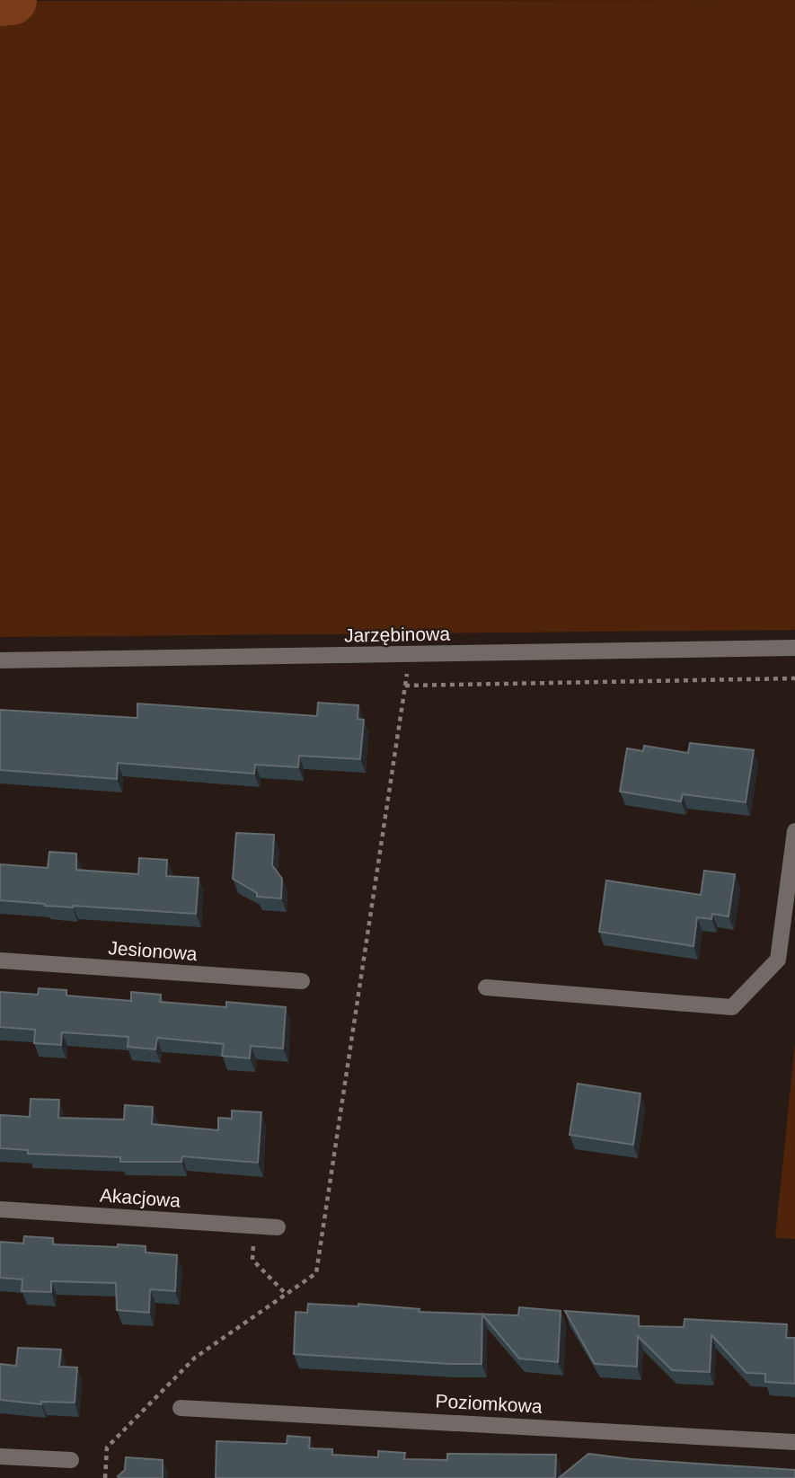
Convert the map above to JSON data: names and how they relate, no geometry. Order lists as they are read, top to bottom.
{
  "streets": {
    "street": [
      "Jarzębinowa",
      "Jesionowa",
      "Akacjowa",
      "Poziomkowa"
    ]
  }
}
